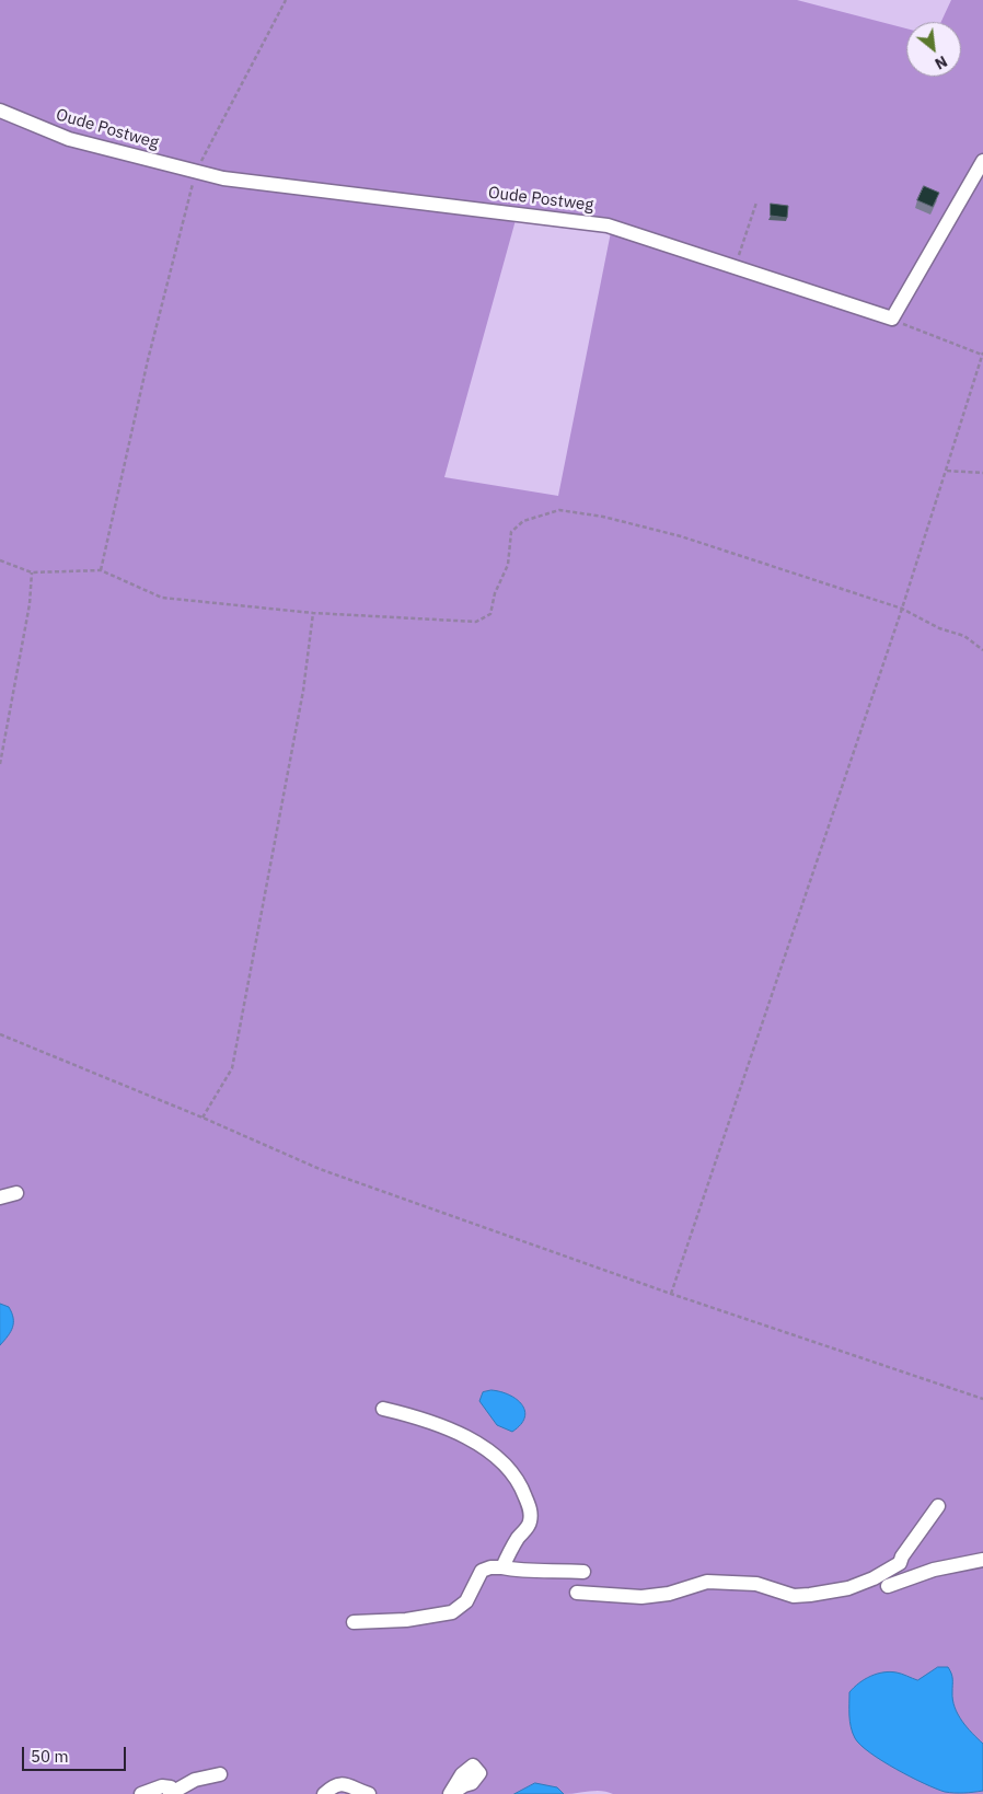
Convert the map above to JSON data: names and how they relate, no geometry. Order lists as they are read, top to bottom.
{
  "streets": {
    "street": ["Oude Postweg"]
  },
  "scale_bar": "50 m",
  "north": "bottom right"
}
